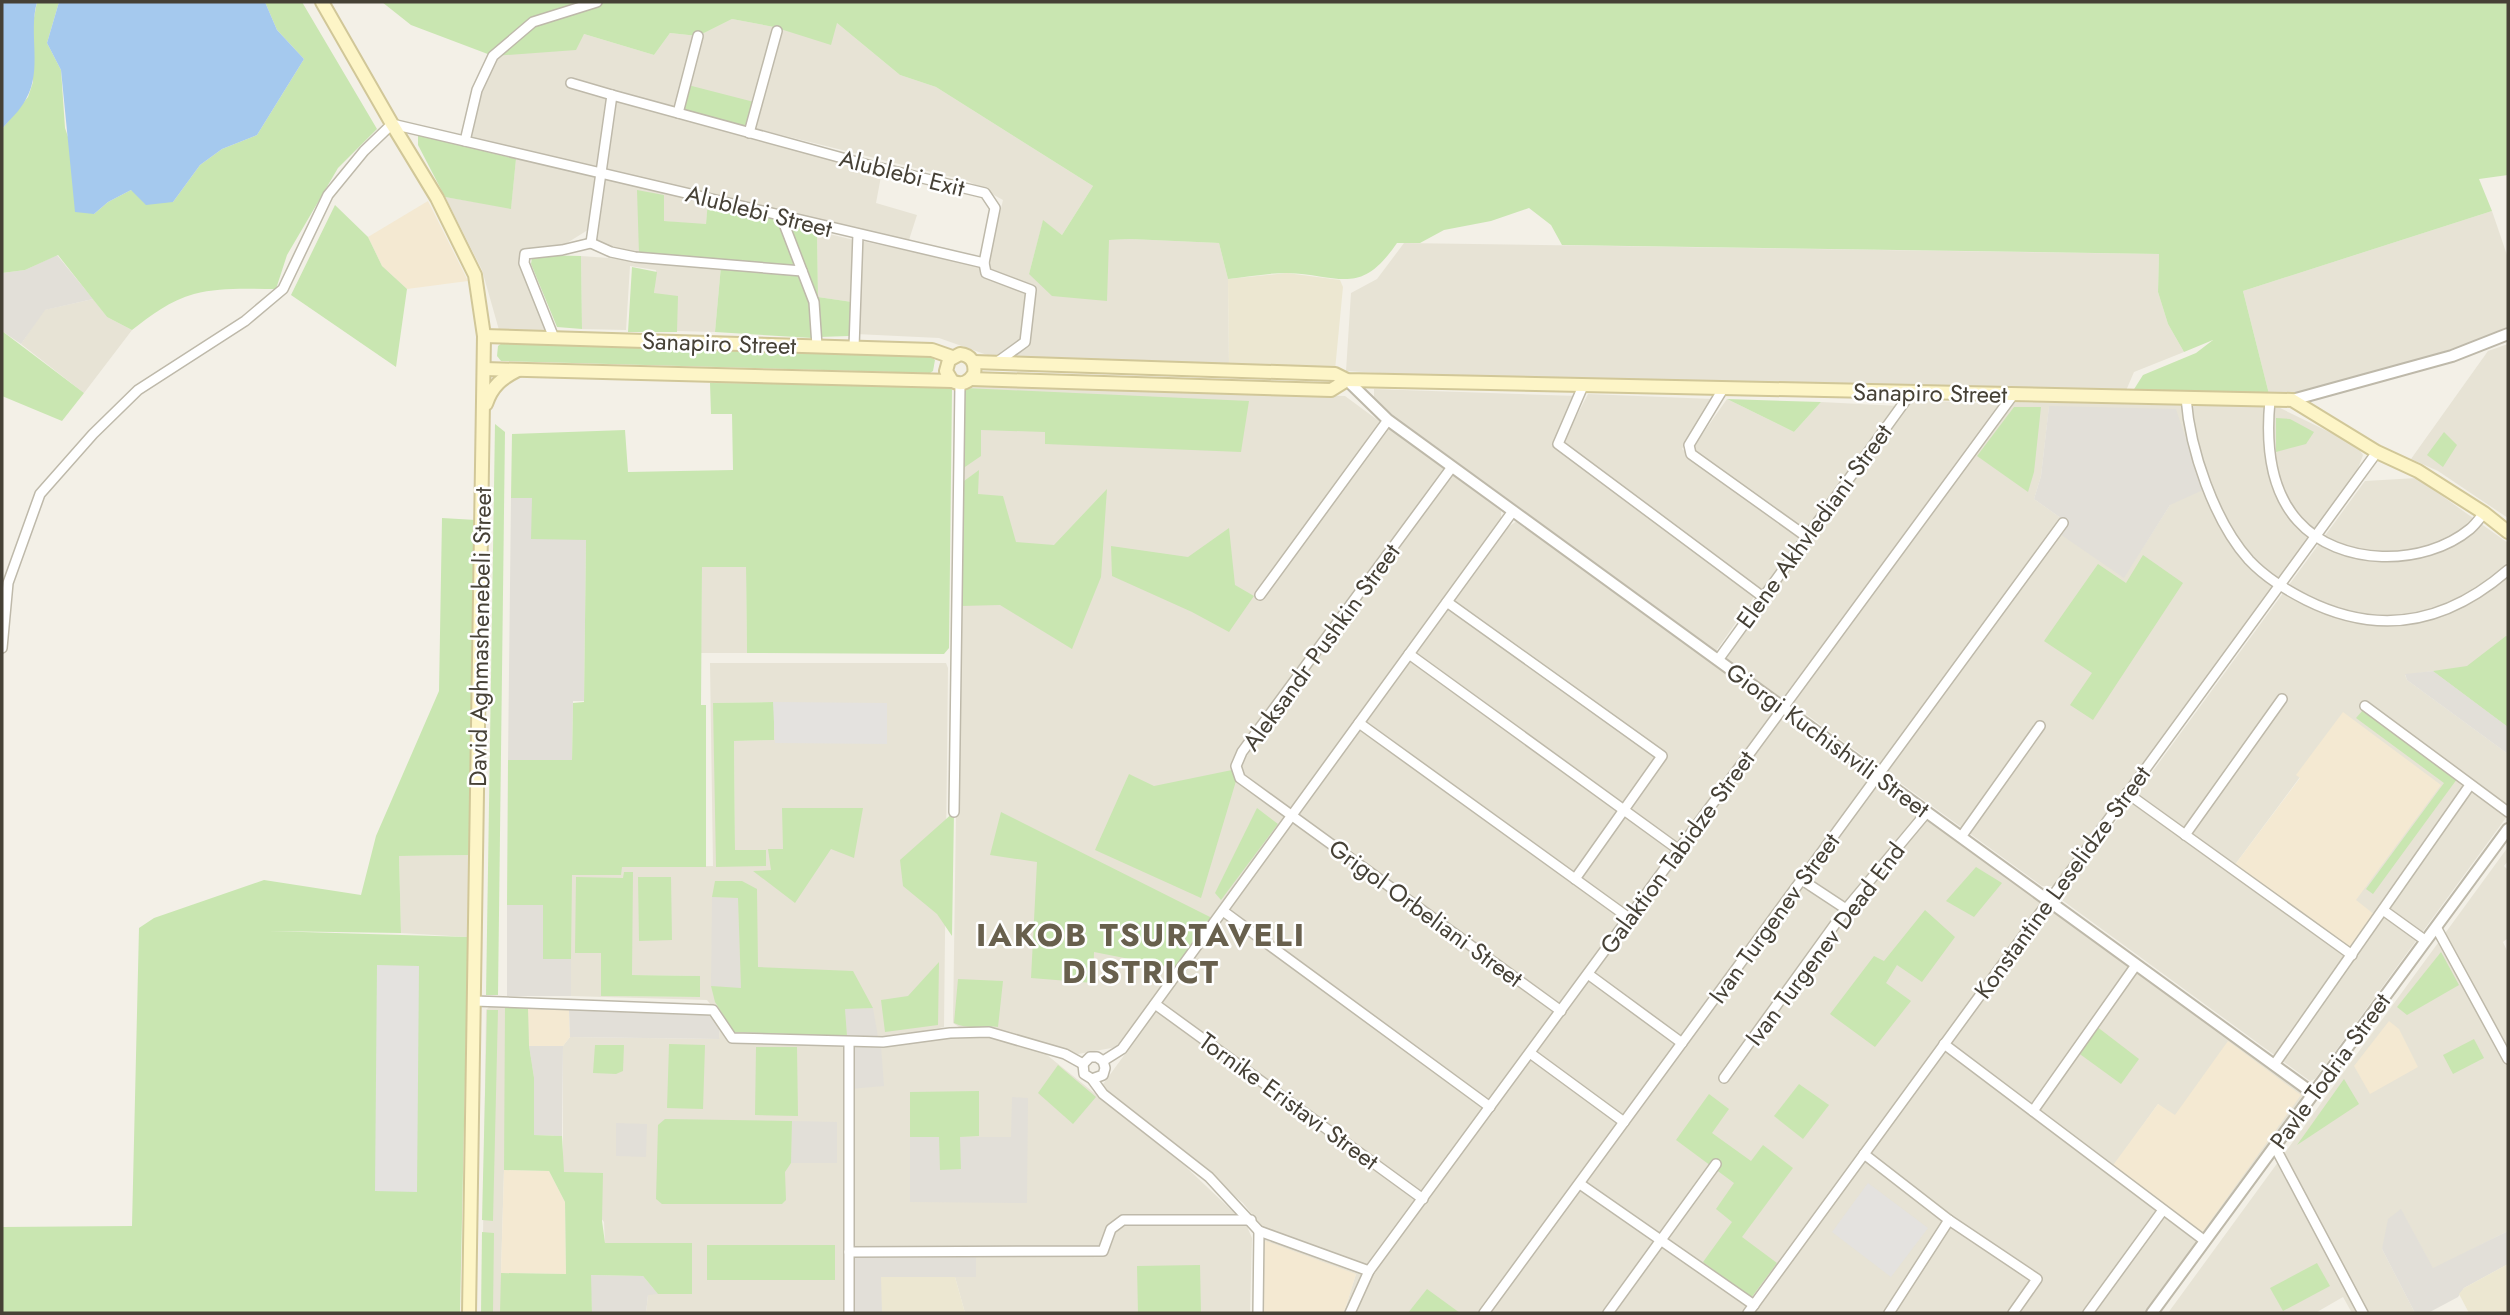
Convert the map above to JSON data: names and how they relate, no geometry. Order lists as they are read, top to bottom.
{
  "streets": {
    "main road": ["Sanapiro Street", "David Aghmashenebeli Street"],
    "street": [
      "Alublebi Exit",
      "Alublebi Street",
      "Elene Akhvlediani Street",
      "Aleksandr Pushkin Street",
      "Giorgi Kuchishvili Street",
      "Galaktion Tabidze Street",
      "Konstantine Leselidze Street",
      "Grigol Orbeliani Street",
      "Ivan Turgenev Street",
      "Ivan Turgenev Dead End",
      "Pavle Todria Street",
      "Tornike Eristavi Street"
    ]
  },
  "crossings": [
    ["Alublebi Exit", "Alublebi Street"],
    ["Alublebi Street", "Sanapiro Street"],
    ["Alublebi Street", "David Aghmashenebeli Street"],
    ["Sanapiro Street", "Elene Akhvlediani Street"],
    ["Sanapiro Street", "David Aghmashenebeli Street"],
    ["Sanapiro Street", "Giorgi Kuchishvili Street"],
    ["Sanapiro Street", "Galaktion Tabidze Street"],
    ["Elene Akhvlediani Street", "Giorgi Kuchishvili Street"],
    ["Aleksandr Pushkin Street", "Giorgi Kuchishvili Street"],
    ["Aleksandr Pushkin Street", "Grigol Orbeliani Street"],
    ["Giorgi Kuchishvili Street", "Galaktion Tabidze Street"],
    ["Giorgi Kuchishvili Street", "Konstantine Leselidze Street"],
    ["Giorgi Kuchishvili Street", "Ivan Turgenev Street"],
    ["Giorgi Kuchishvili Street", "Ivan Turgenev Dead End"],
    ["Giorgi Kuchishvili Street", "Pavle Todria Street"],
    ["Galaktion Tabidze Street", "Grigol Orbeliani Street"],
    ["Galaktion Tabidze Street", "Tornike Eristavi Street"]
  ],
  "districts": ["IAKOB TSURTAVELI DISTRICT"]
}
